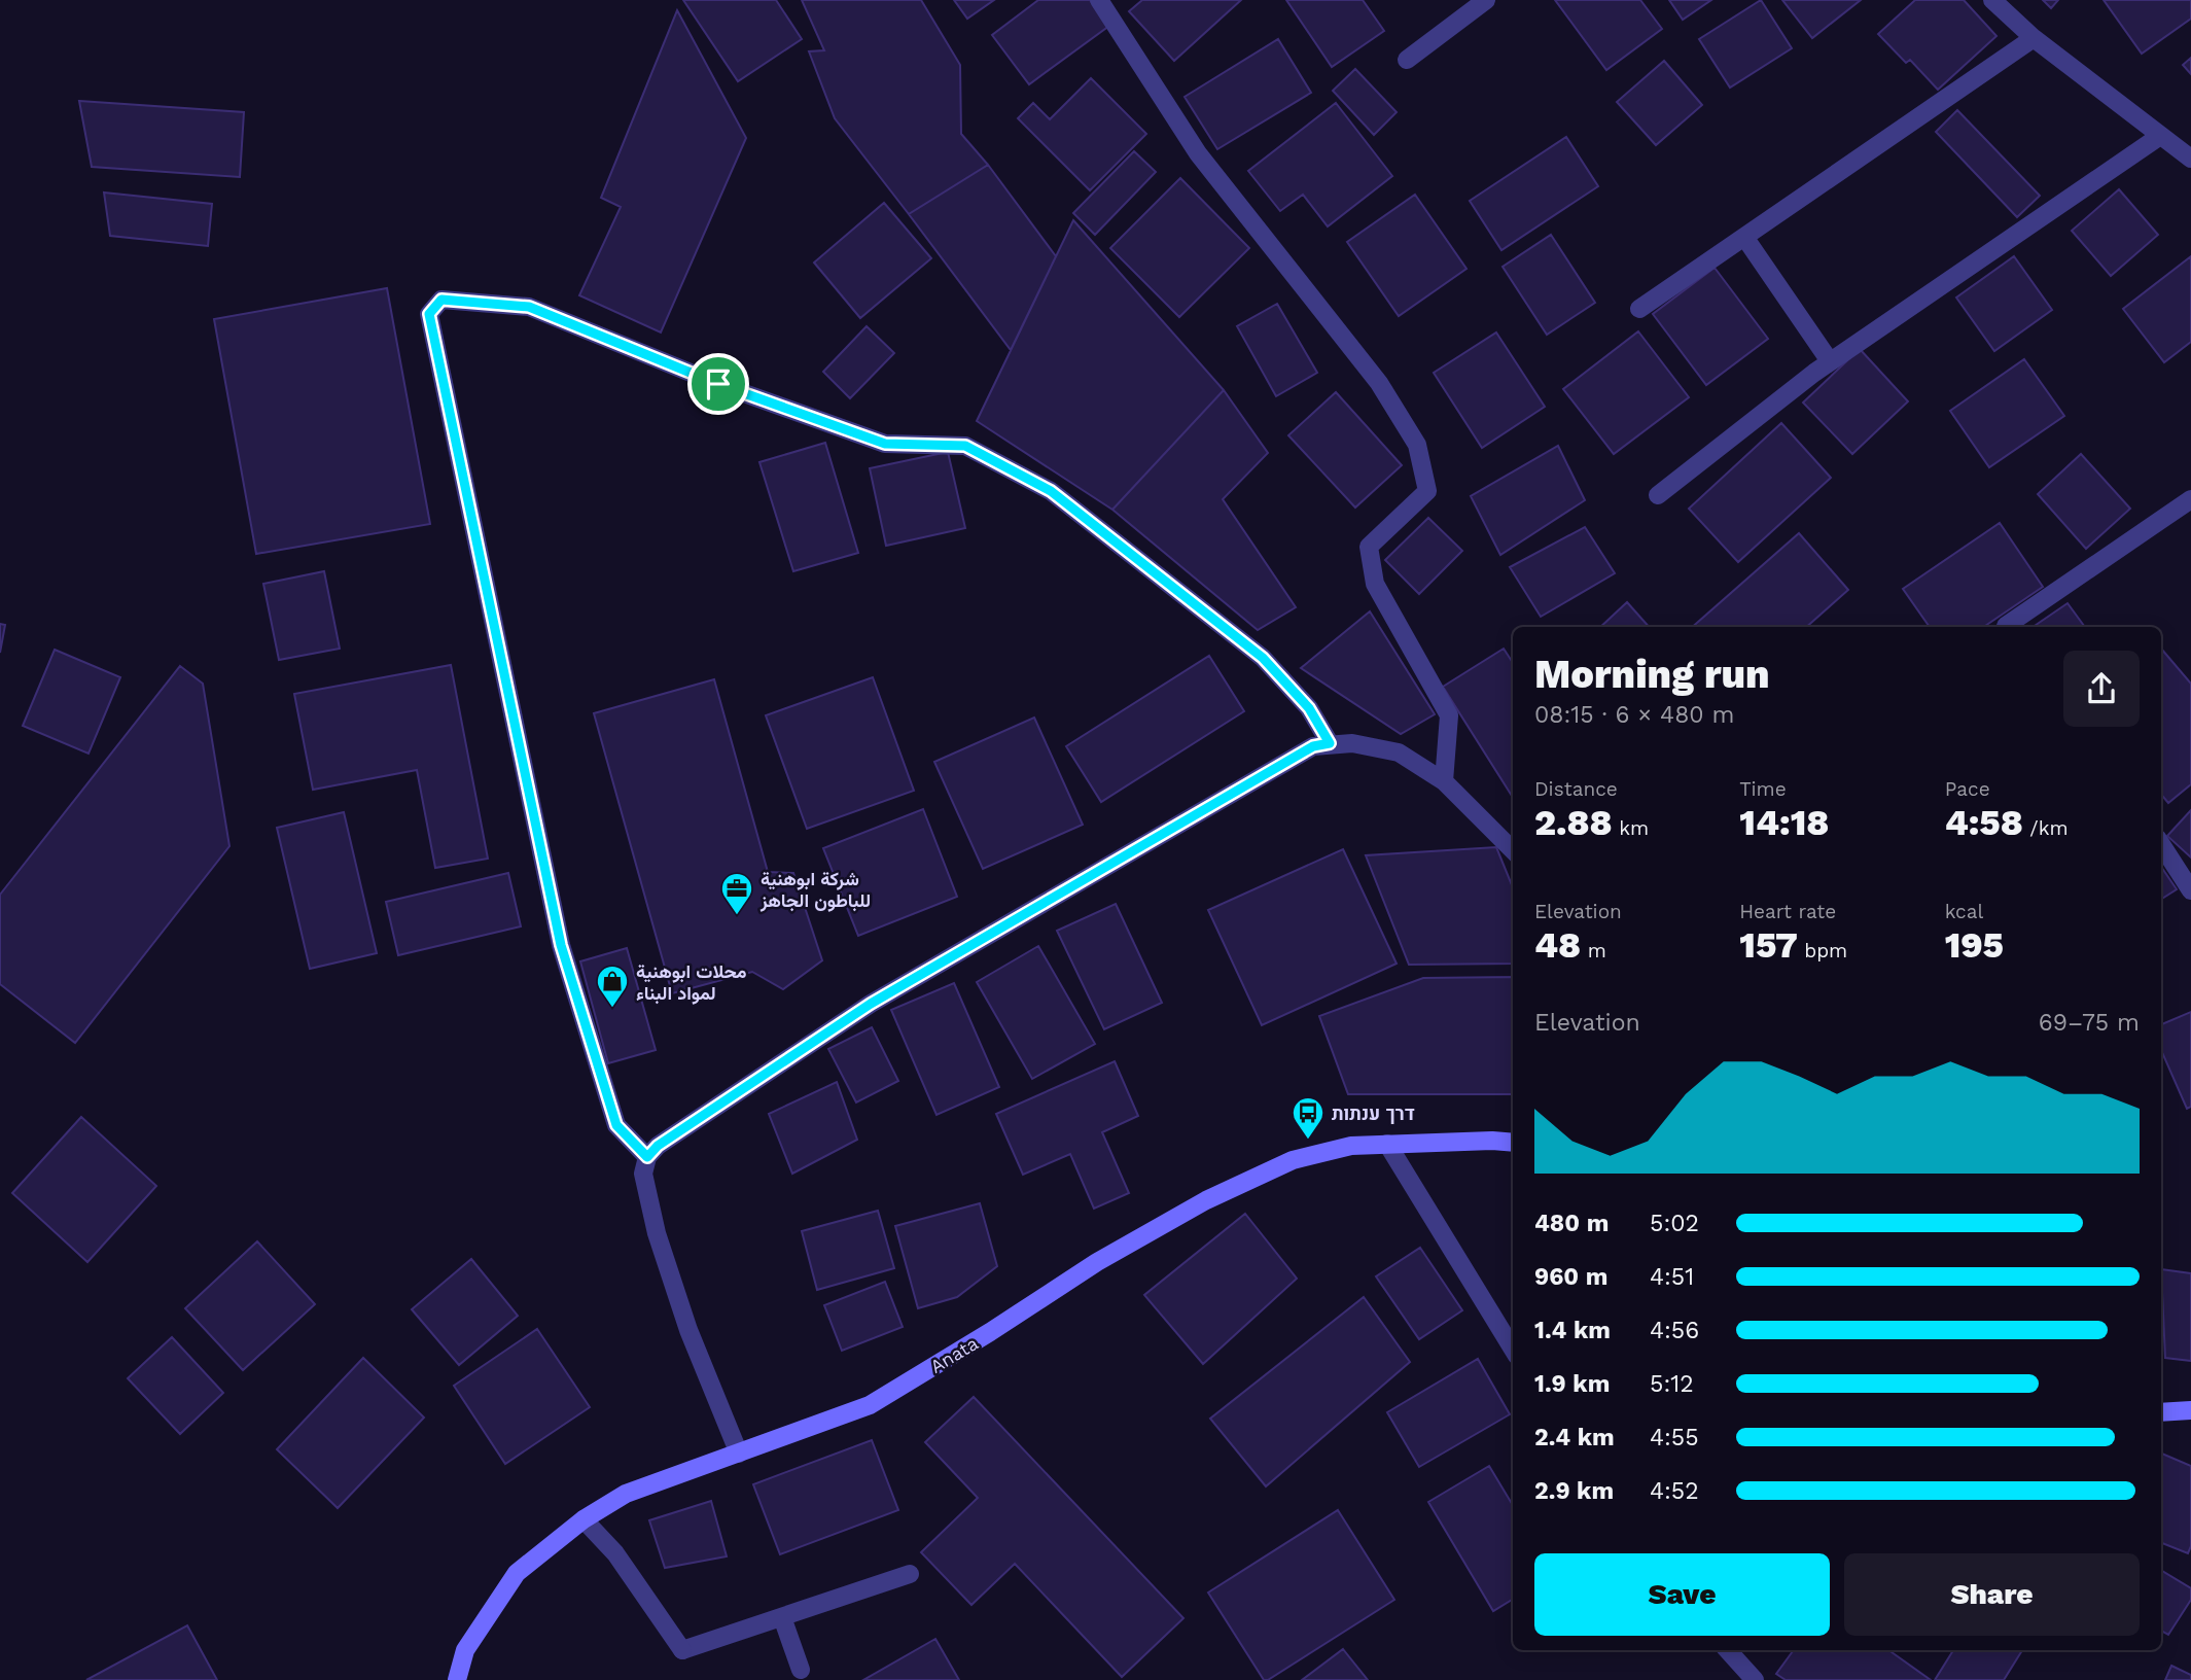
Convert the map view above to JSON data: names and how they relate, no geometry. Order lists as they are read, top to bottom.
{
  "streets": {
    "street": ["Anata"]
  },
  "places": {
    "office": ["شركة ابوهنية للباطون الجاهز"],
    "shop": ["محلات ابوهنية لمواد البناء"],
    "bus stop": ["דרך ענתות"]
  },
  "page": {
    "heading": ["Morning run", "08:15 · 6 × 480 m"],
    "stats": [
      ["Distance", "2.88 km"],
      ["Time", "14:18"],
      ["Pace", "4:58 /km"],
      ["Elevation", "48 m"],
      ["Heart rate", "157 bpm"],
      ["kcal", "195"]
    ],
    "chart": ["Elevation", "69–75 m"],
    "list": [
      {
        "name": "480 m",
        "note": "5:02"
      },
      {
        "name": "960 m",
        "note": "4:51"
      },
      {
        "name": "1.4 km",
        "note": "4:56"
      },
      {
        "name": "1.9 km",
        "note": "5:12"
      },
      {
        "name": "2.4 km",
        "note": "4:55"
      },
      {
        "name": "2.9 km",
        "note": "4:52"
      }
    ],
    "buttons": ["Save", "Share"]
  }
}
